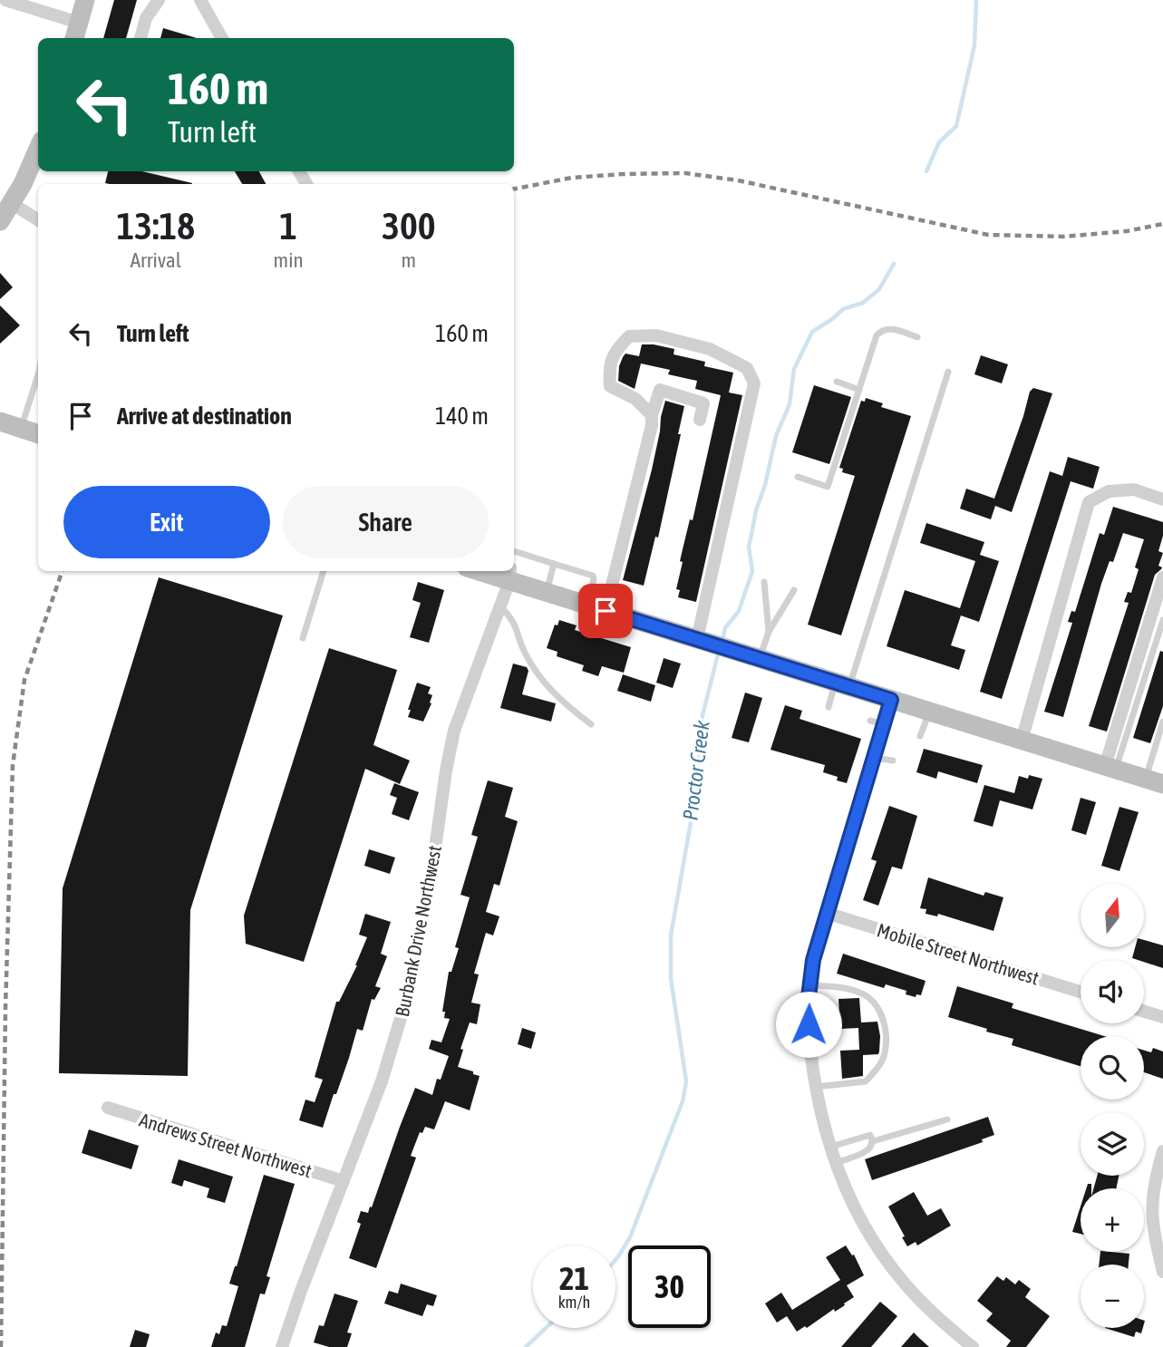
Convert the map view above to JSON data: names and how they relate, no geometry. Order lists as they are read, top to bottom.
{
  "streets": {
    "street": ["Burbank Drive Northwest", "Mobile Street Northwest", "Andrews Street Northwest"]
  },
  "crossings": [
    ["Burbank Drive Northwest", "Andrews Street Northwest"]
  ],
  "water": ["Proctor Creek"],
  "north": "top",
  "page": {
    "turn": ["160 m", "Turn left"],
    "eta": [
      "13:18",
      "Arrival",
      "1",
      "min",
      "300",
      "m"
    ],
    "list": [
      {
        "name": "Turn left",
        "value": "160 m"
      },
      {
        "name": "Arrive at destination",
        "value": "140 m"
      }
    ],
    "buttons": ["Exit", "Share"],
    "map_buttons": ["+", "−"],
    "speed": "21 km/h",
    "limit": "30"
  }
}
